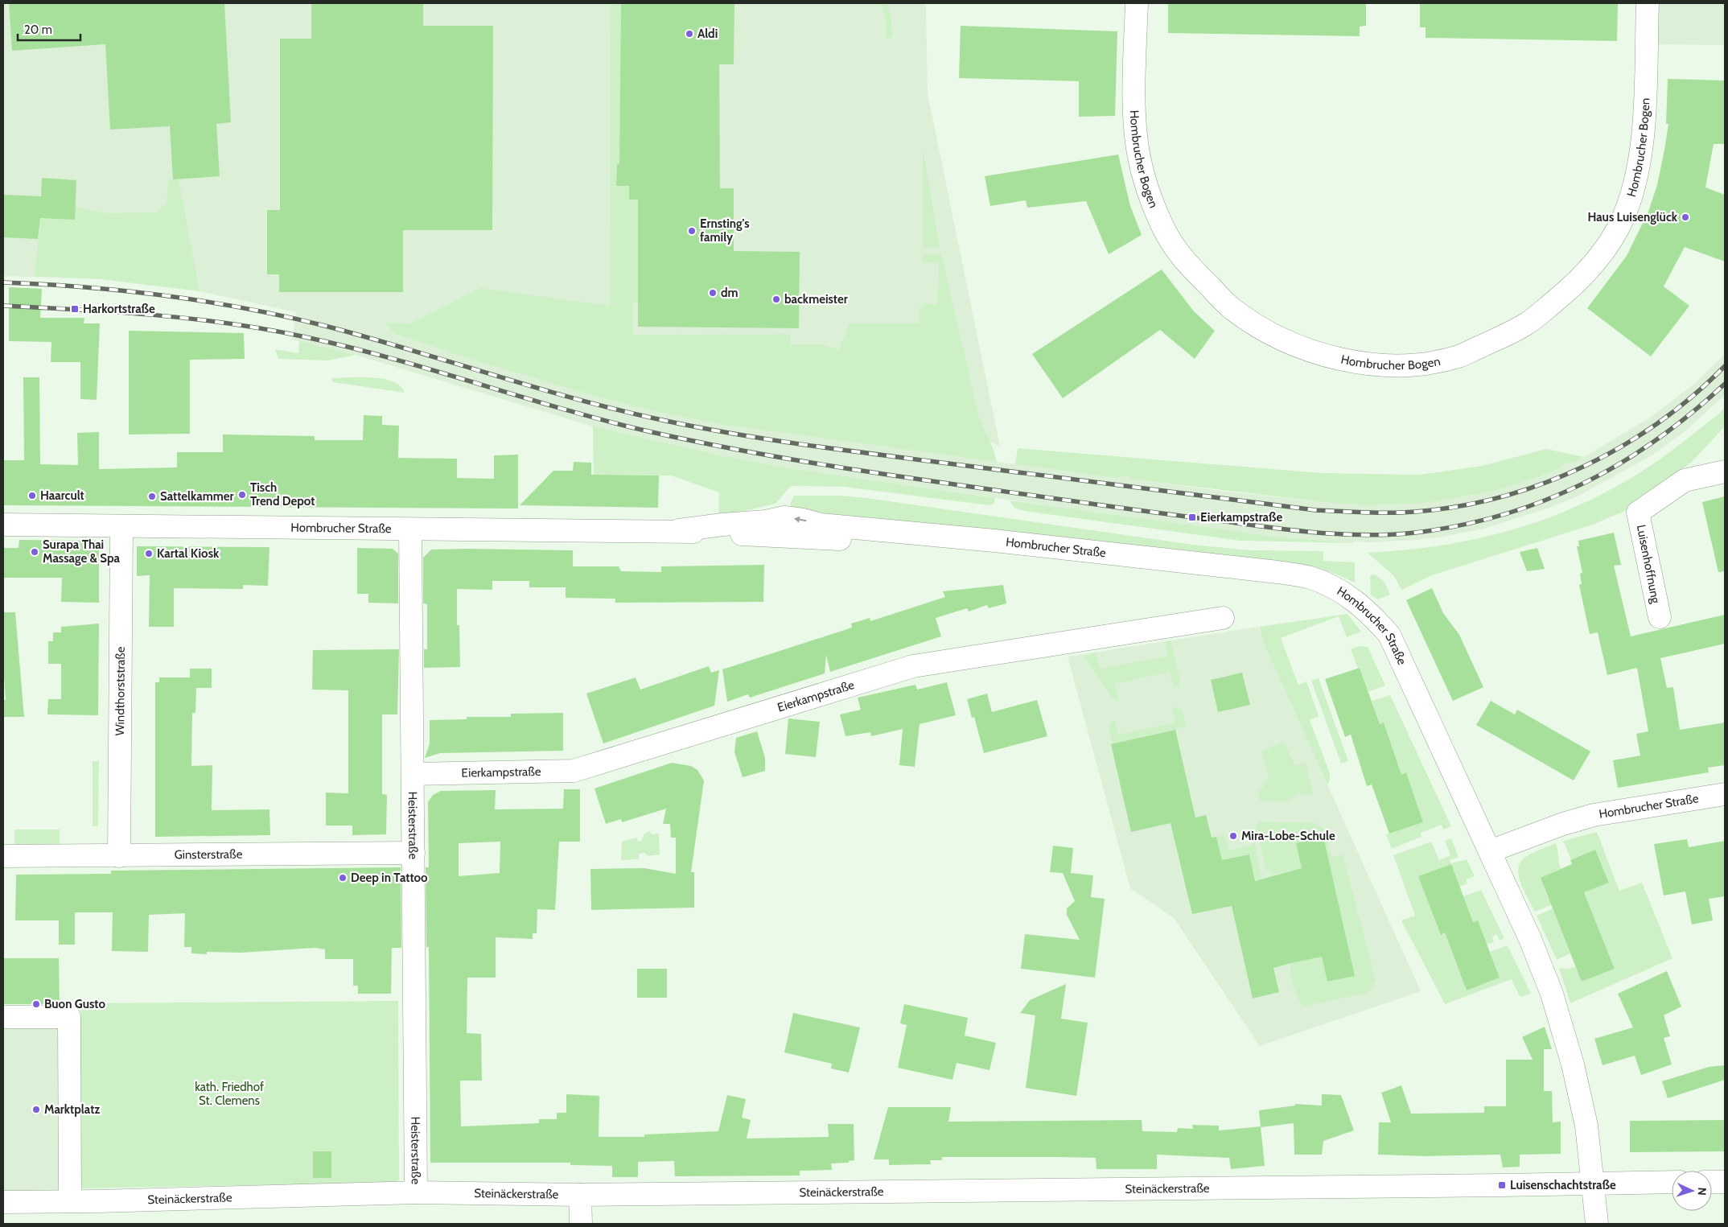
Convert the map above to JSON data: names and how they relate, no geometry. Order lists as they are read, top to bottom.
{
  "streets": {
    "street": [
      "Hombrucher Bogen",
      "Hombrucher Straße",
      "Luisenhoffnung",
      "Windthorststraße",
      "Eierkampstraße",
      "Heisterstraße",
      "Ginsterstraße",
      "Steinäckerstraße"
    ]
  },
  "crossings": [
    ["Hombrucher Straße", "Windthorststraße"],
    ["Hombrucher Straße", "Heisterstraße"],
    ["Windthorststraße", "Ginsterstraße"],
    ["Eierkampstraße", "Heisterstraße"],
    ["Heisterstraße", "Ginsterstraße"],
    ["Heisterstraße", "Steinäckerstraße"]
  ],
  "parks": ["kath. Friedhof St. Clemens"],
  "places": {
    "other": [
      "Aldi",
      "Haus Luisenglück",
      "Ernsting's family",
      "dm",
      "backmeister",
      "Tisch Trend Depot",
      "Haarcult",
      "Sattelkammer",
      "Surapa Thai Massage & Spa",
      "Kartal Kiosk",
      "Mira-Lobe-Schule",
      "Deep in Tattoo",
      "Buon Gusto",
      "Marktplatz"
    ],
    "transit": ["Harkortstraße", "Eierkampstraße", "Luisenschachtstraße"]
  },
  "scale_bar": "20 m",
  "north": "right"
}
